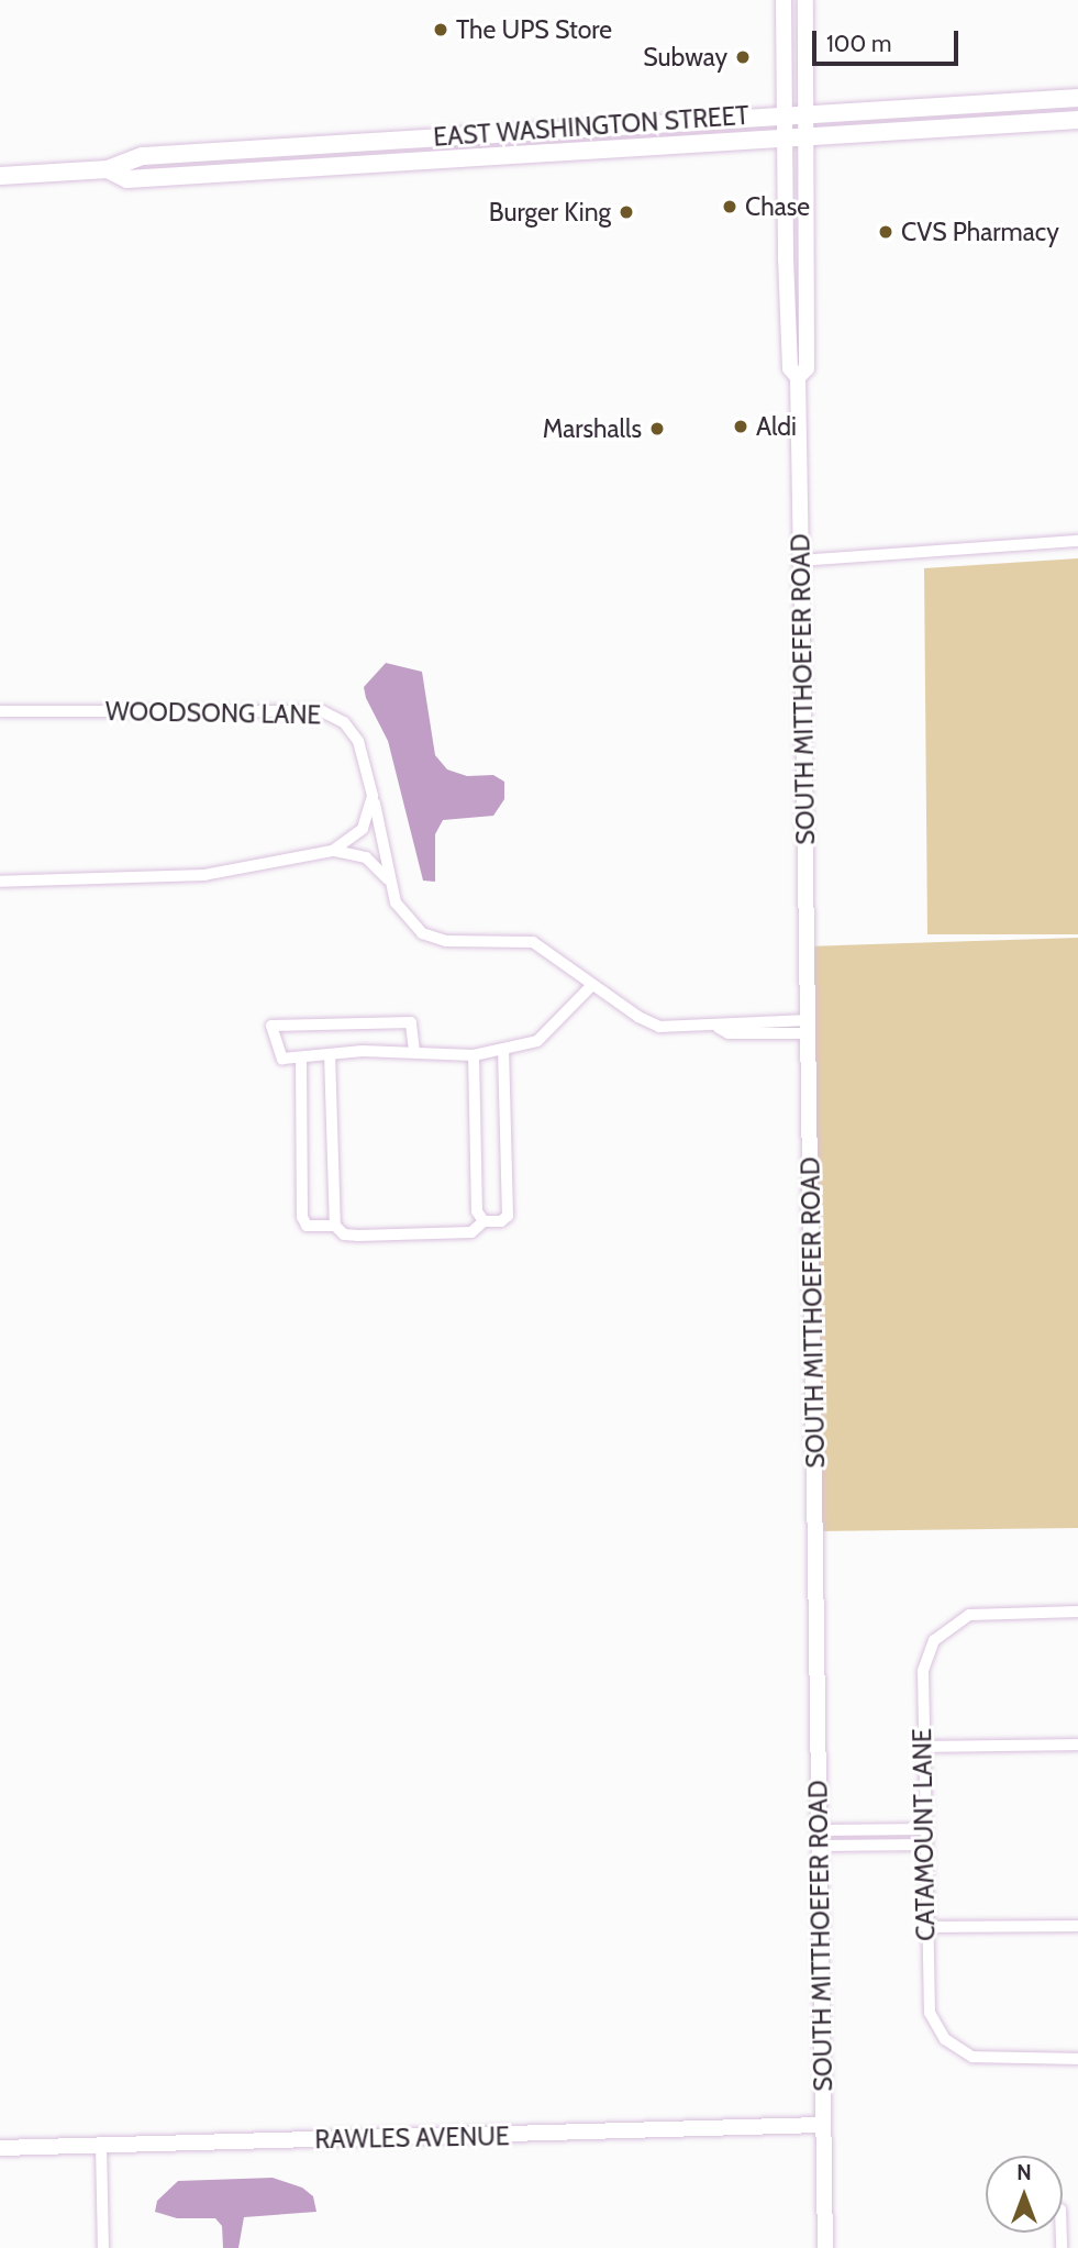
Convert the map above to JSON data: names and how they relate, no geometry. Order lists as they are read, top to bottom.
{
  "streets": {
    "main road": ["EAST WASHINGTON STREET", "SOUTH MITTHOEFER ROAD", "RAWLES AVENUE"],
    "street": ["WOODSONG LANE", "CATAMOUNT LANE"]
  },
  "crossings": [
    ["EAST WASHINGTON STREET", "SOUTH MITTHOEFER ROAD"],
    ["SOUTH MITTHOEFER ROAD", "RAWLES AVENUE"]
  ],
  "places": [
    "The UPS Store",
    "Subway",
    "Chase",
    "Burger King",
    "CVS Pharmacy",
    "Aldi",
    "Marshalls"
  ],
  "scale_bar": "100 m",
  "north": "top"
}
